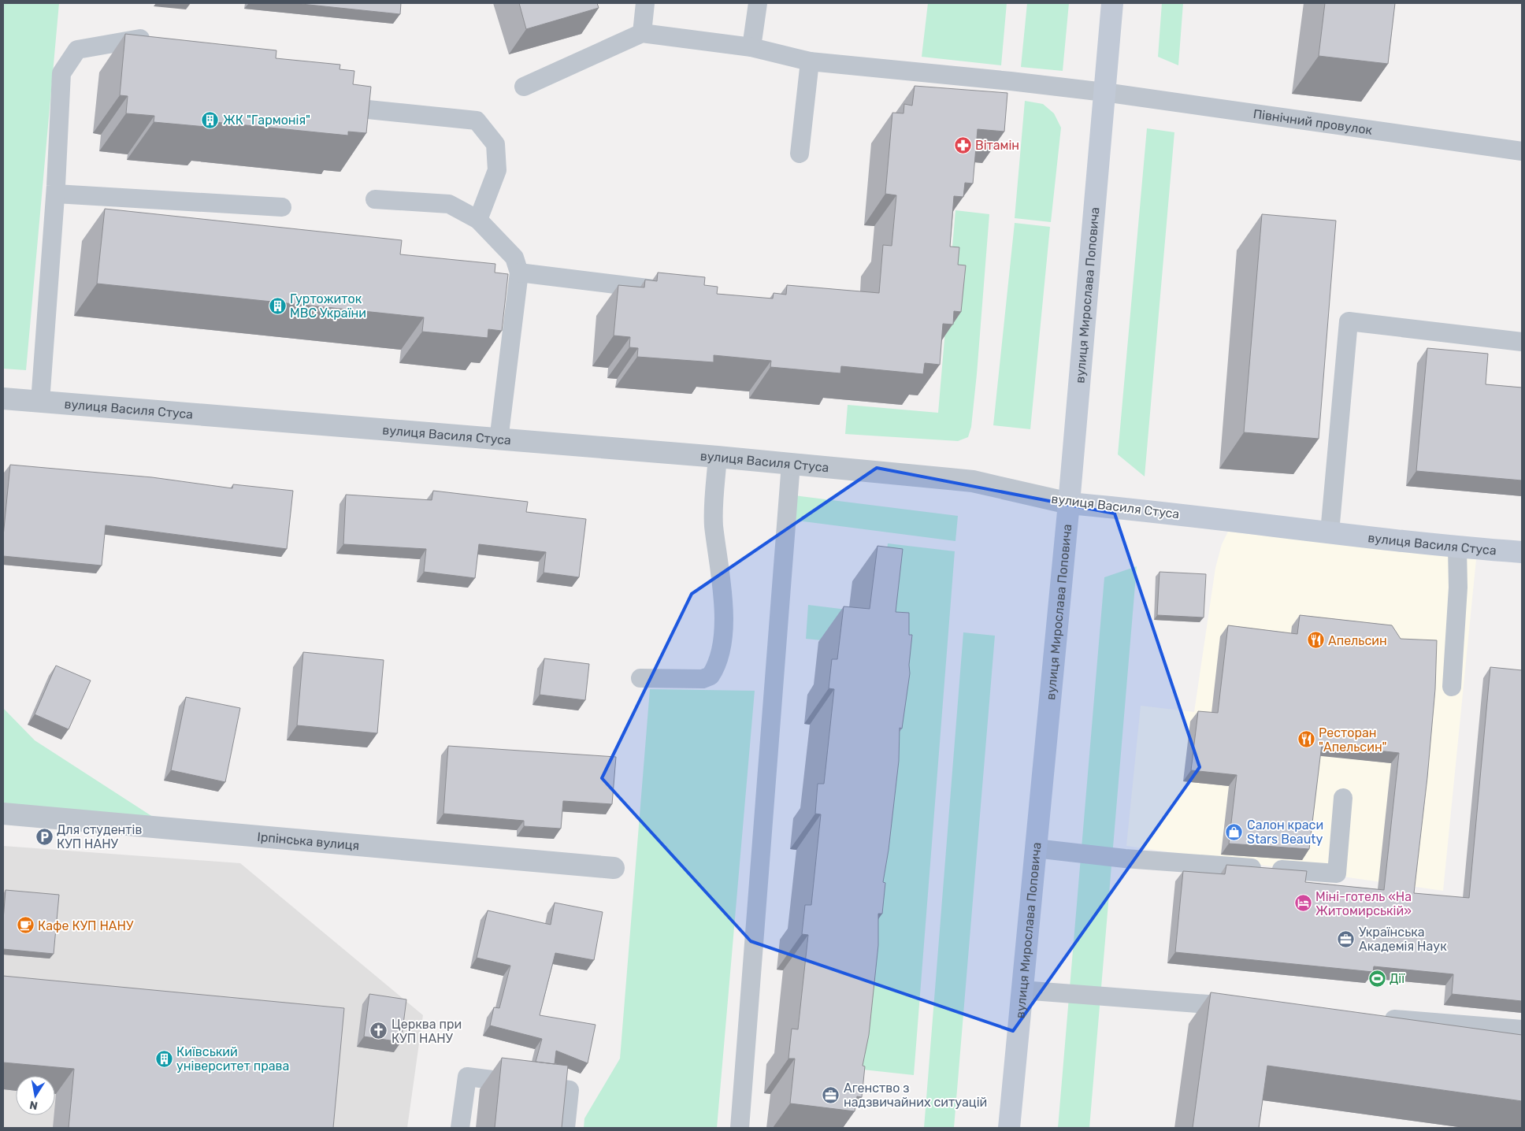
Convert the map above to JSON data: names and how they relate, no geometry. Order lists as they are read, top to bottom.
{
  "streets": {
    "street": ["вулиця Мирослава Поповича", "вулиця Василя Стуса", "Ірпінська вулиця"],
    "lane": ["Північний провулок"]
  },
  "crossings": [
    ["Північний провулок", "вулиця Мирослава Поповича"],
    ["вулиця Мирослава Поповича", "вулиця Василя Стуса"]
  ],
  "places": {
    "building": ["ЖК \"Гармонія\"", "Гуртожиток МВС України", "Київський університет права"],
    "pharmacy": ["Вітамін"],
    "restaurant": ["Апельсин", "Ресторан \"Апельсин\""],
    "shop": ["Салон краси Stars Beauty"],
    "parking": ["Для студентів КУП НАНУ"],
    "hotel": ["Міні-готель «На Житомирській»"],
    "cafe": ["Кафе КУП НАНУ"],
    "office": ["Українська Академія Наук", "Агенство з надзвичайних ситуацій"],
    "sports": ["Дії"],
    "church": ["Церква при КУП НАНУ"]
  },
  "north": "bottom"
}
